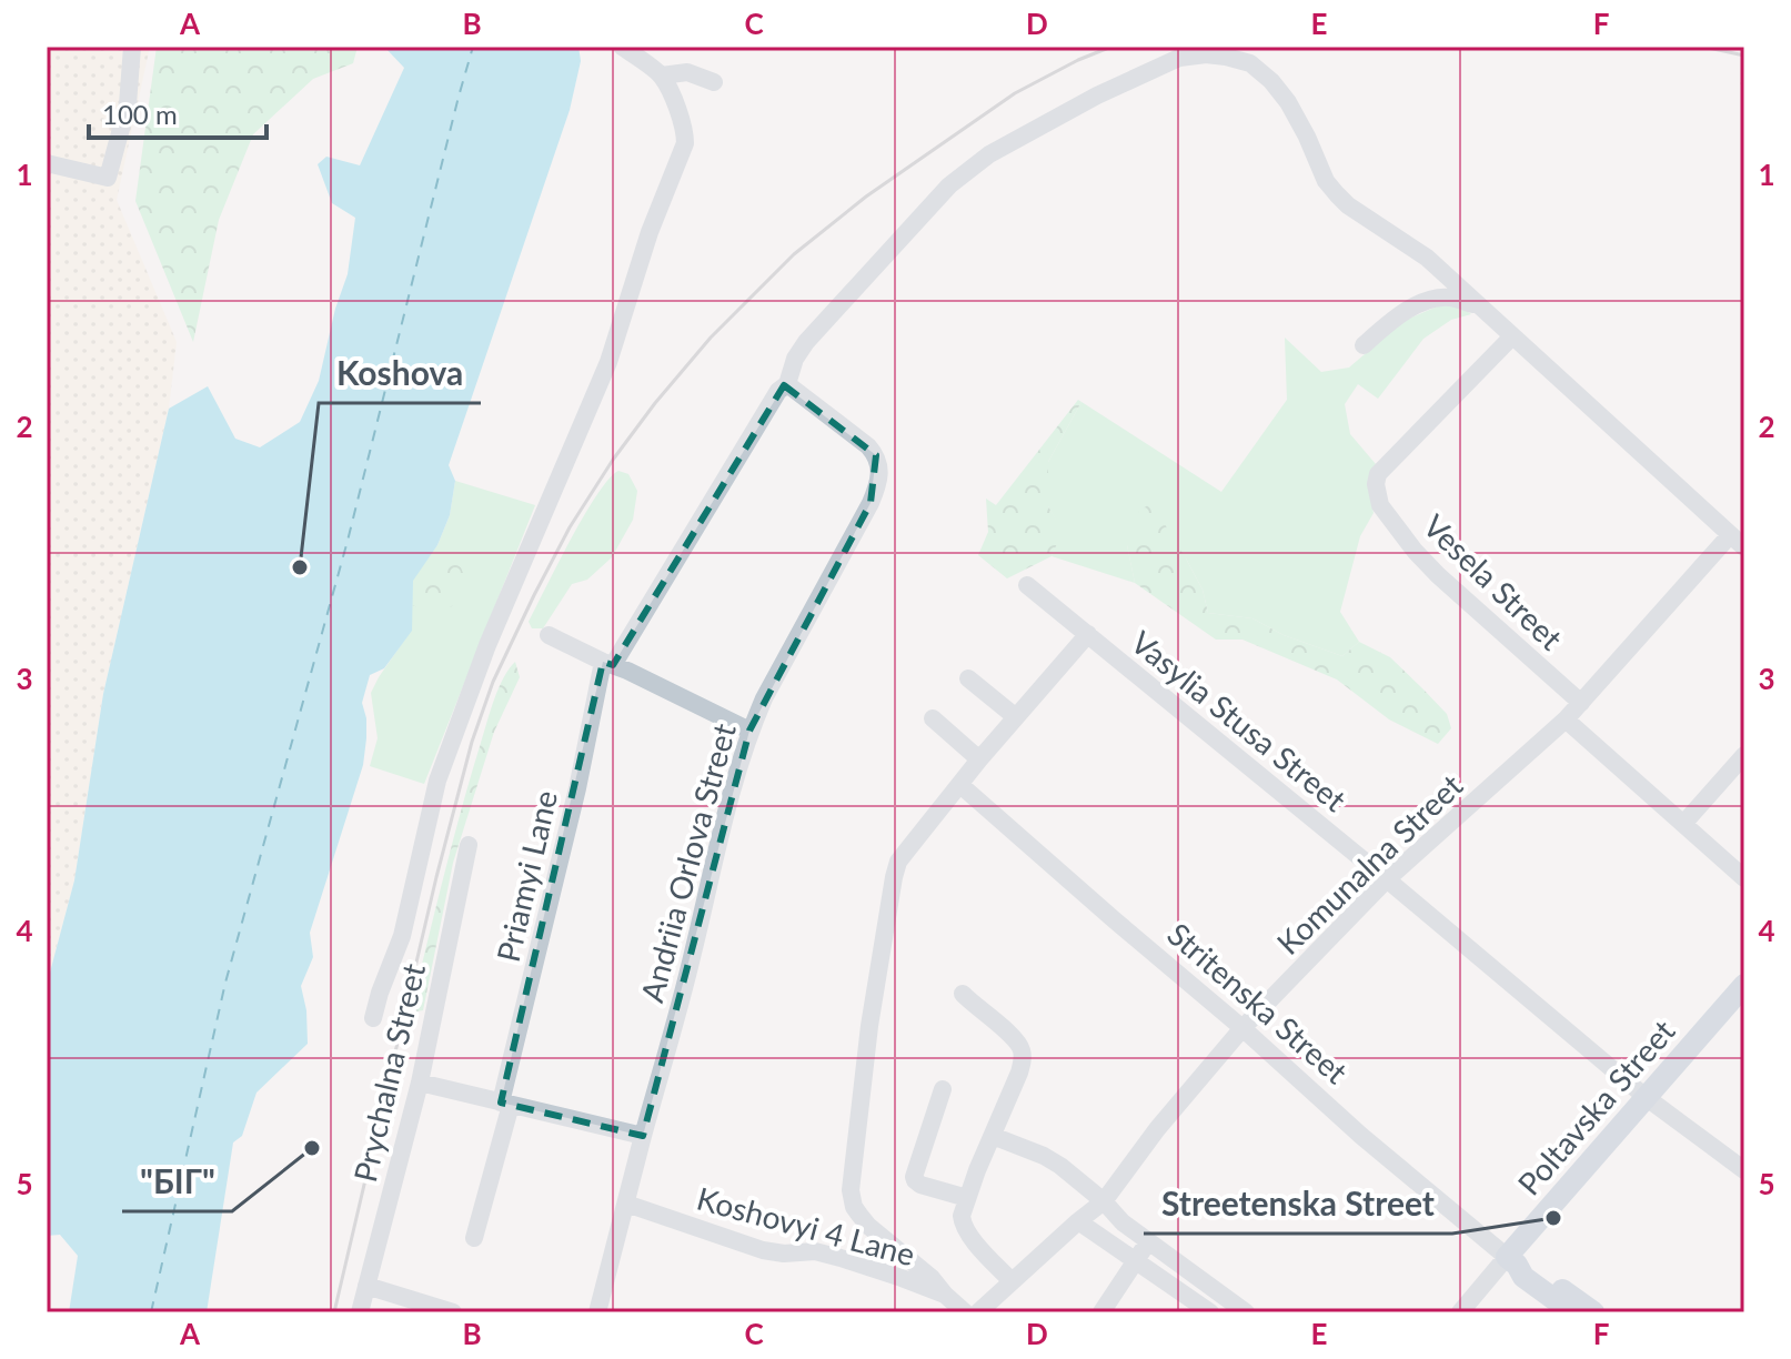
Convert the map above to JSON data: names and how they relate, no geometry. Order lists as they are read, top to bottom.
{
  "streets": {
    "main road": ["Stritenska Street", "Poltavska Street"],
    "street": [
      "Vesela Street",
      "Vasylia Stusa Street",
      "Andriia Orlova Street",
      "Komunalna Street",
      "Priamyi Lane",
      "Prychalna Street",
      "Koshovyi 4 Lane"
    ]
  },
  "crossings": [
    ["Vesela Street", "Komunalna Street"],
    ["Vasylia Stusa Street", "Komunalna Street"],
    ["Vasylia Stusa Street", "Poltavska Street"],
    ["Andriia Orlova Street", "Priamyi Lane"],
    ["Andriia Orlova Street", "Koshovyi 4 Lane"],
    ["Komunalna Street", "Stritenska Street"],
    ["Stritenska Street", "Poltavska Street"]
  ],
  "places": ["Koshova", "\"БІГ\"", "Streetenska Street"],
  "scale_bar": "100 m",
  "grid": {
    "columns": [
      "A",
      "B",
      "C",
      "D",
      "E",
      "F"
    ],
    "rows": [
      "1",
      "2",
      "3",
      "4",
      "5"
    ]
  }
}
